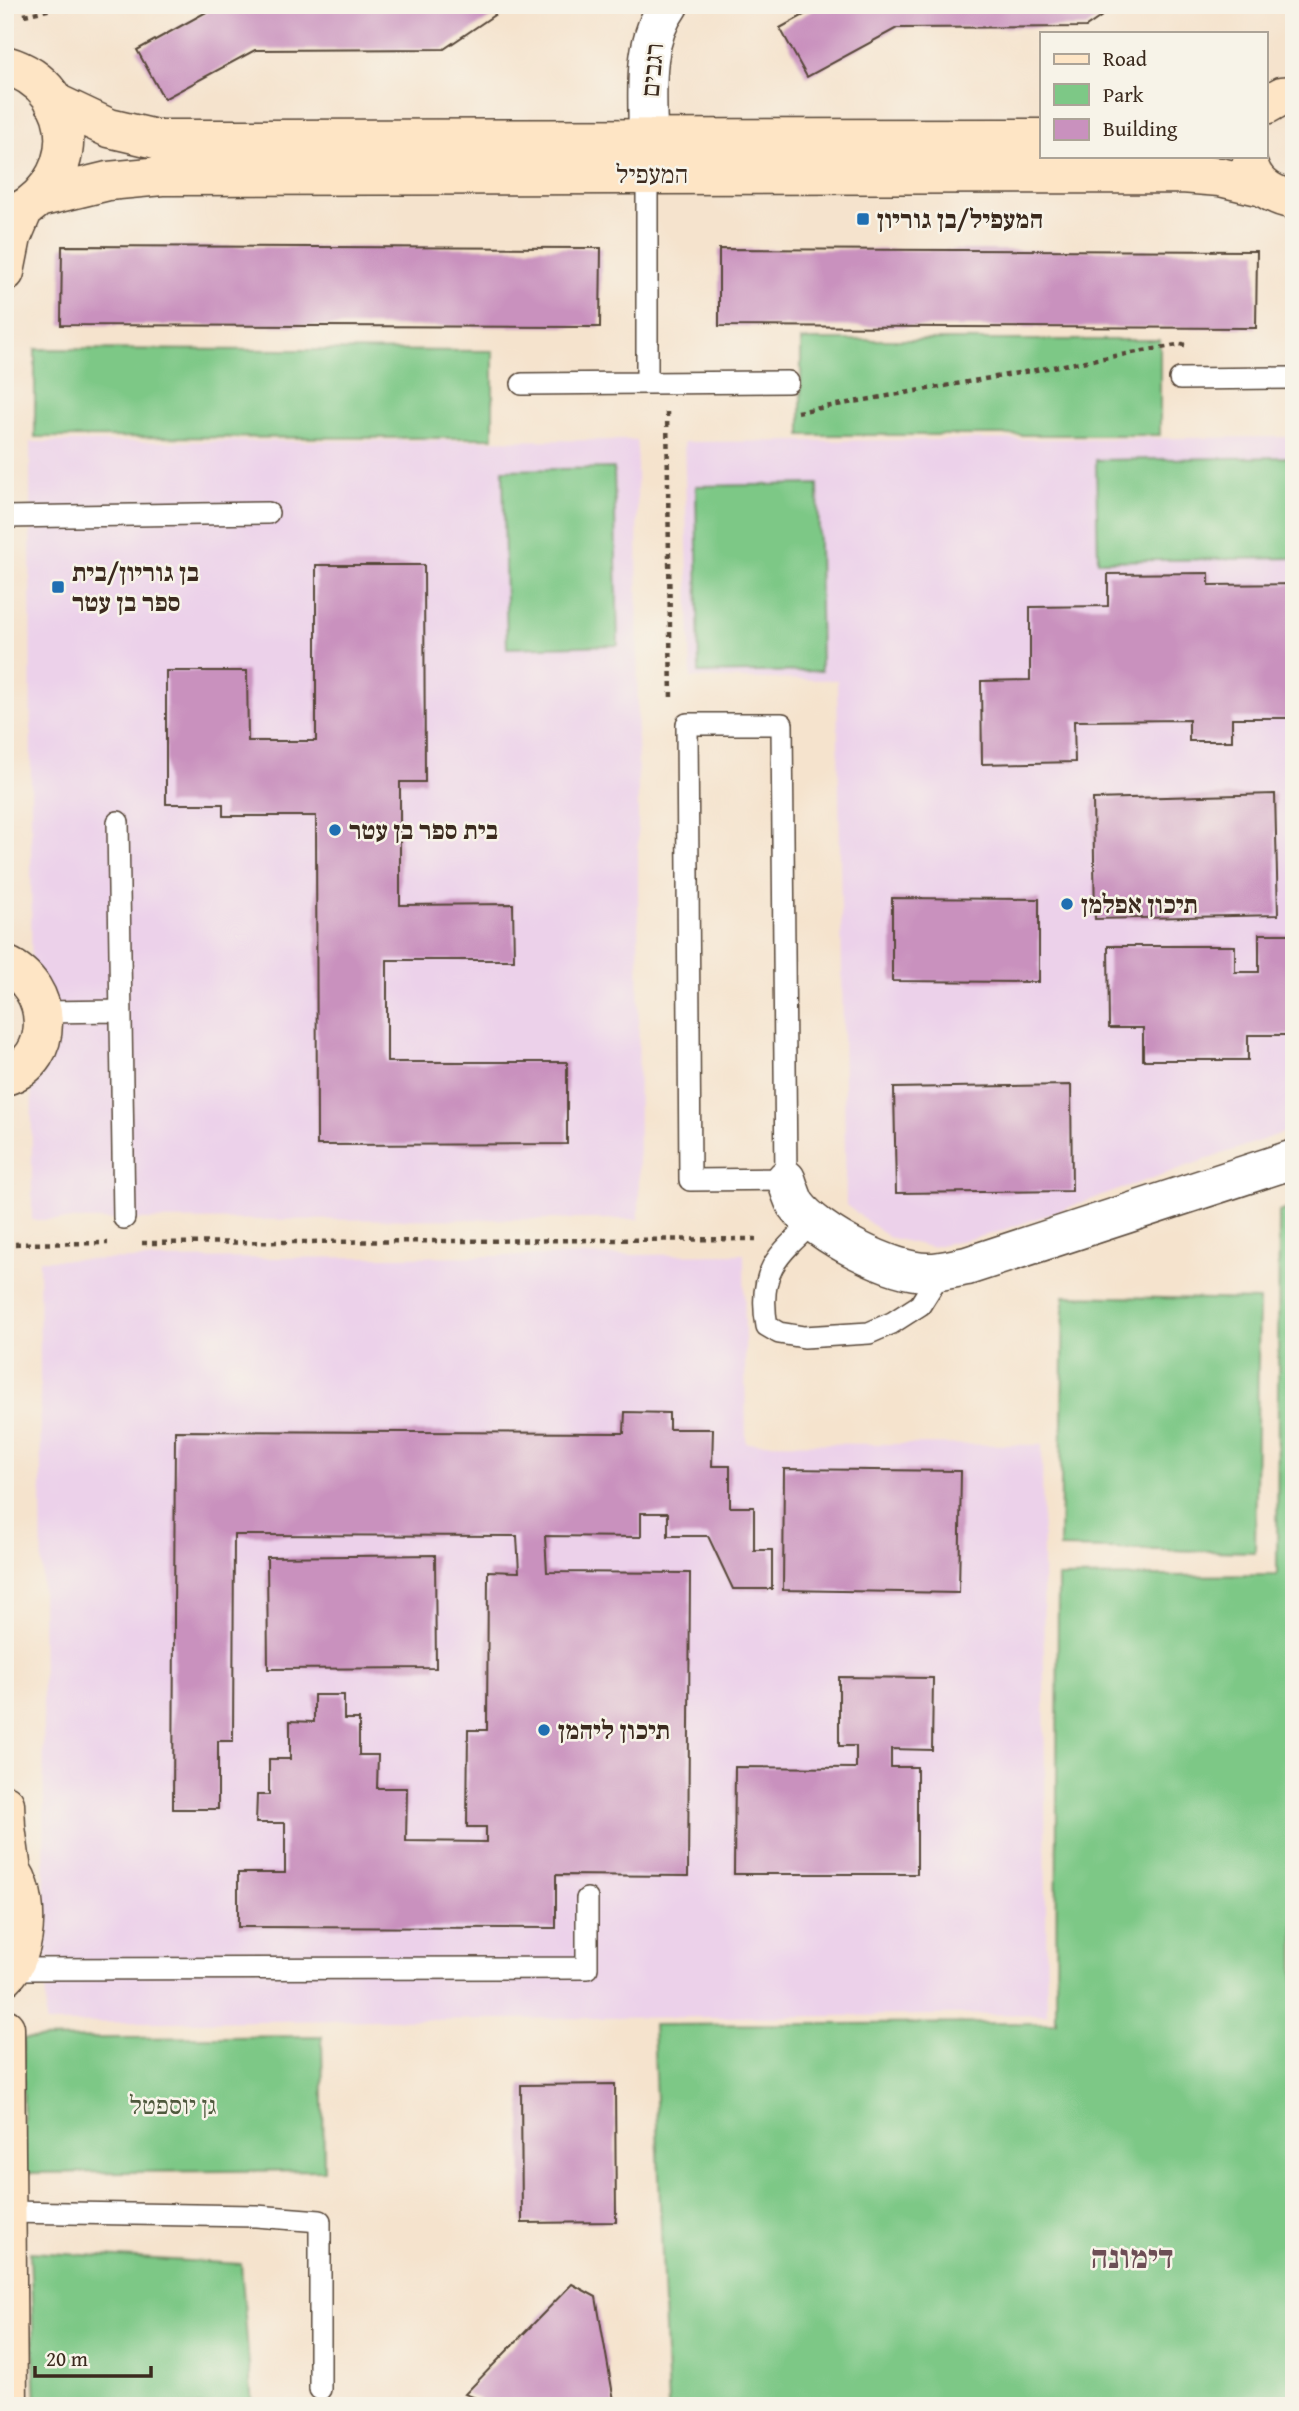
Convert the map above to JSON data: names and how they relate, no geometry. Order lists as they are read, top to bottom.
{
  "streets": {
    "street": ["רגבים", "המעפיל"]
  },
  "crossings": [
    ["רגבים", "המעפיל"]
  ],
  "districts": ["דימונה"],
  "parks": ["גן יוספטל"],
  "places": {
    "transit": ["המעפיל/בן גוריון", "בן גוריון/בית ספר בן עטר"],
    "other": ["בית ספר בן עטר", "תיכון אפלמן", "תיכון ליהמן"]
  },
  "legend": ["Road", "Park", "Building"],
  "scale_bar": "20 m"
}
